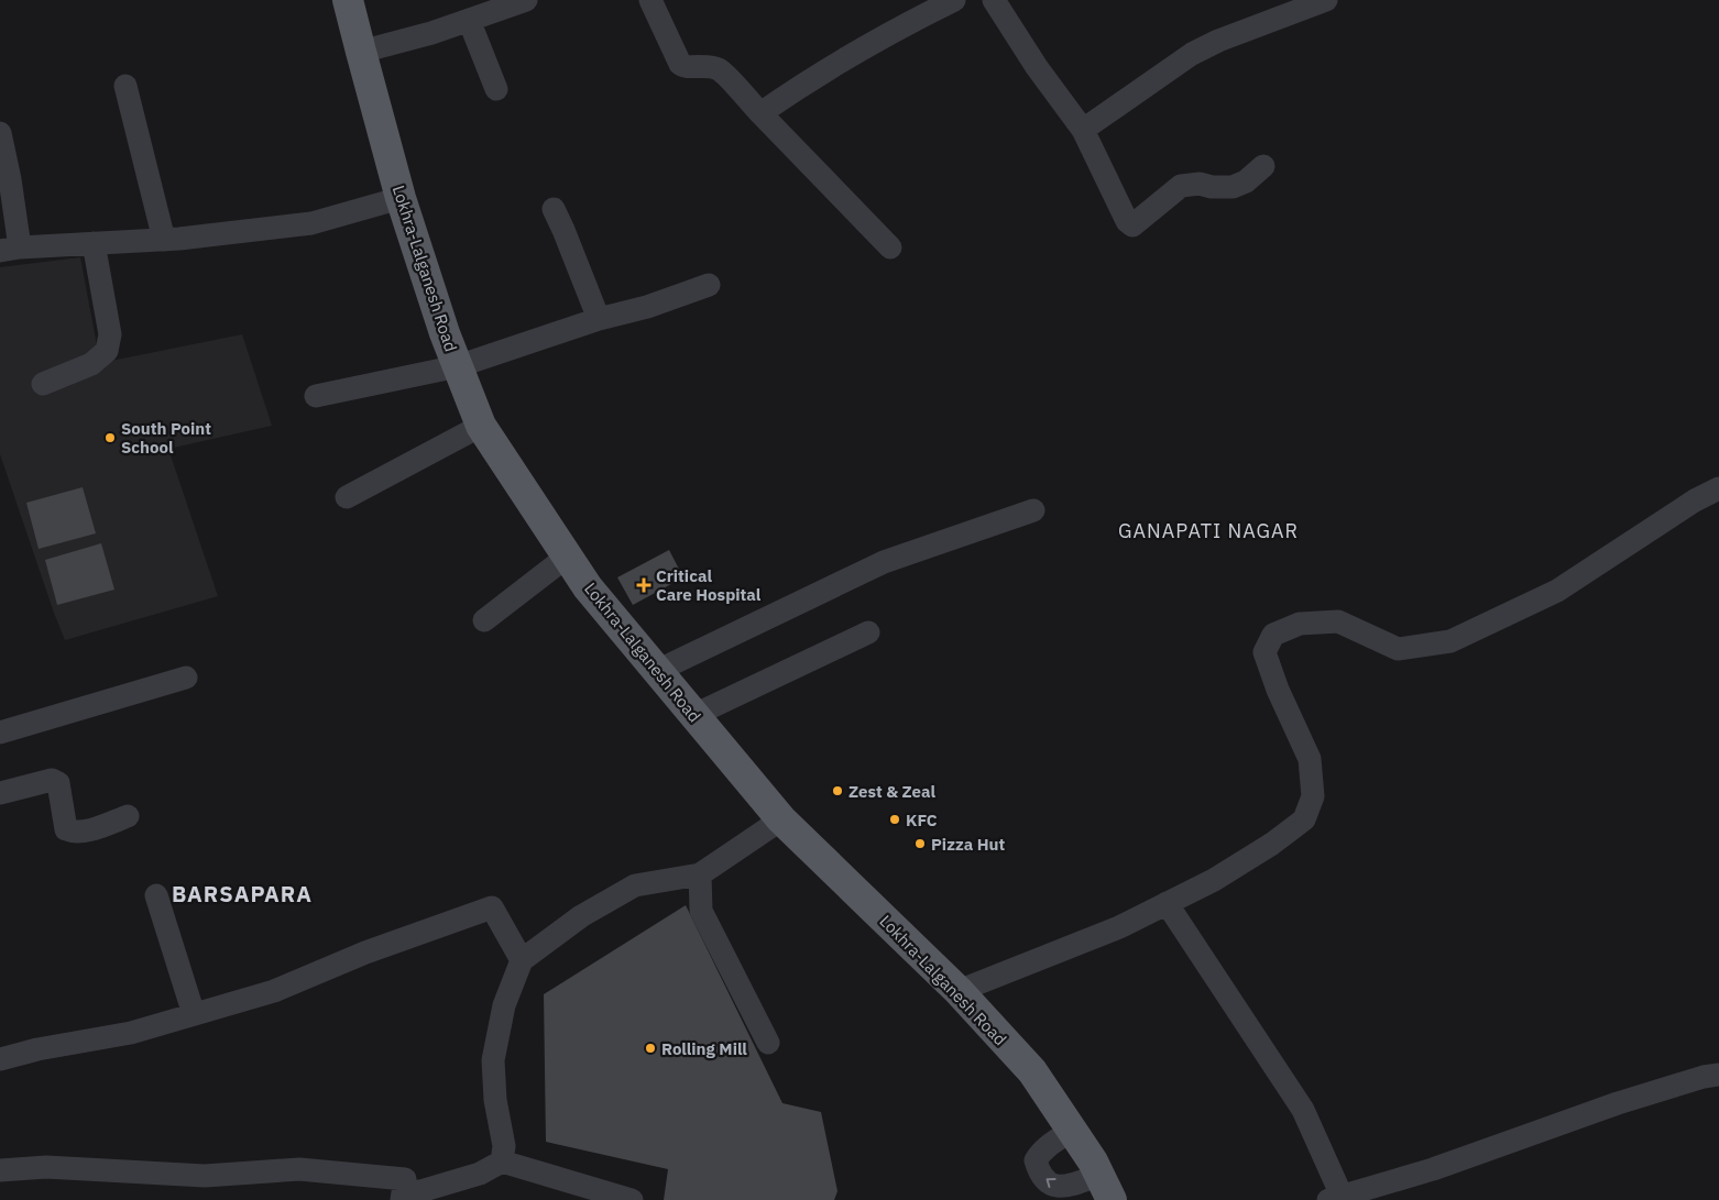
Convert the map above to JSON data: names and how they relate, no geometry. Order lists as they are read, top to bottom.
{
  "streets": {
    "main road": ["Lokhra-Lalganesh Road"]
  },
  "districts": ["GANAPATI NAGAR", "BARSAPARA"],
  "places": {
    "other": [
      "South Point School",
      "Zest & Zeal",
      "KFC",
      "Pizza Hut",
      "Rolling Mill"
    ],
    "health": ["Critical Care Hospital"]
  }
}
